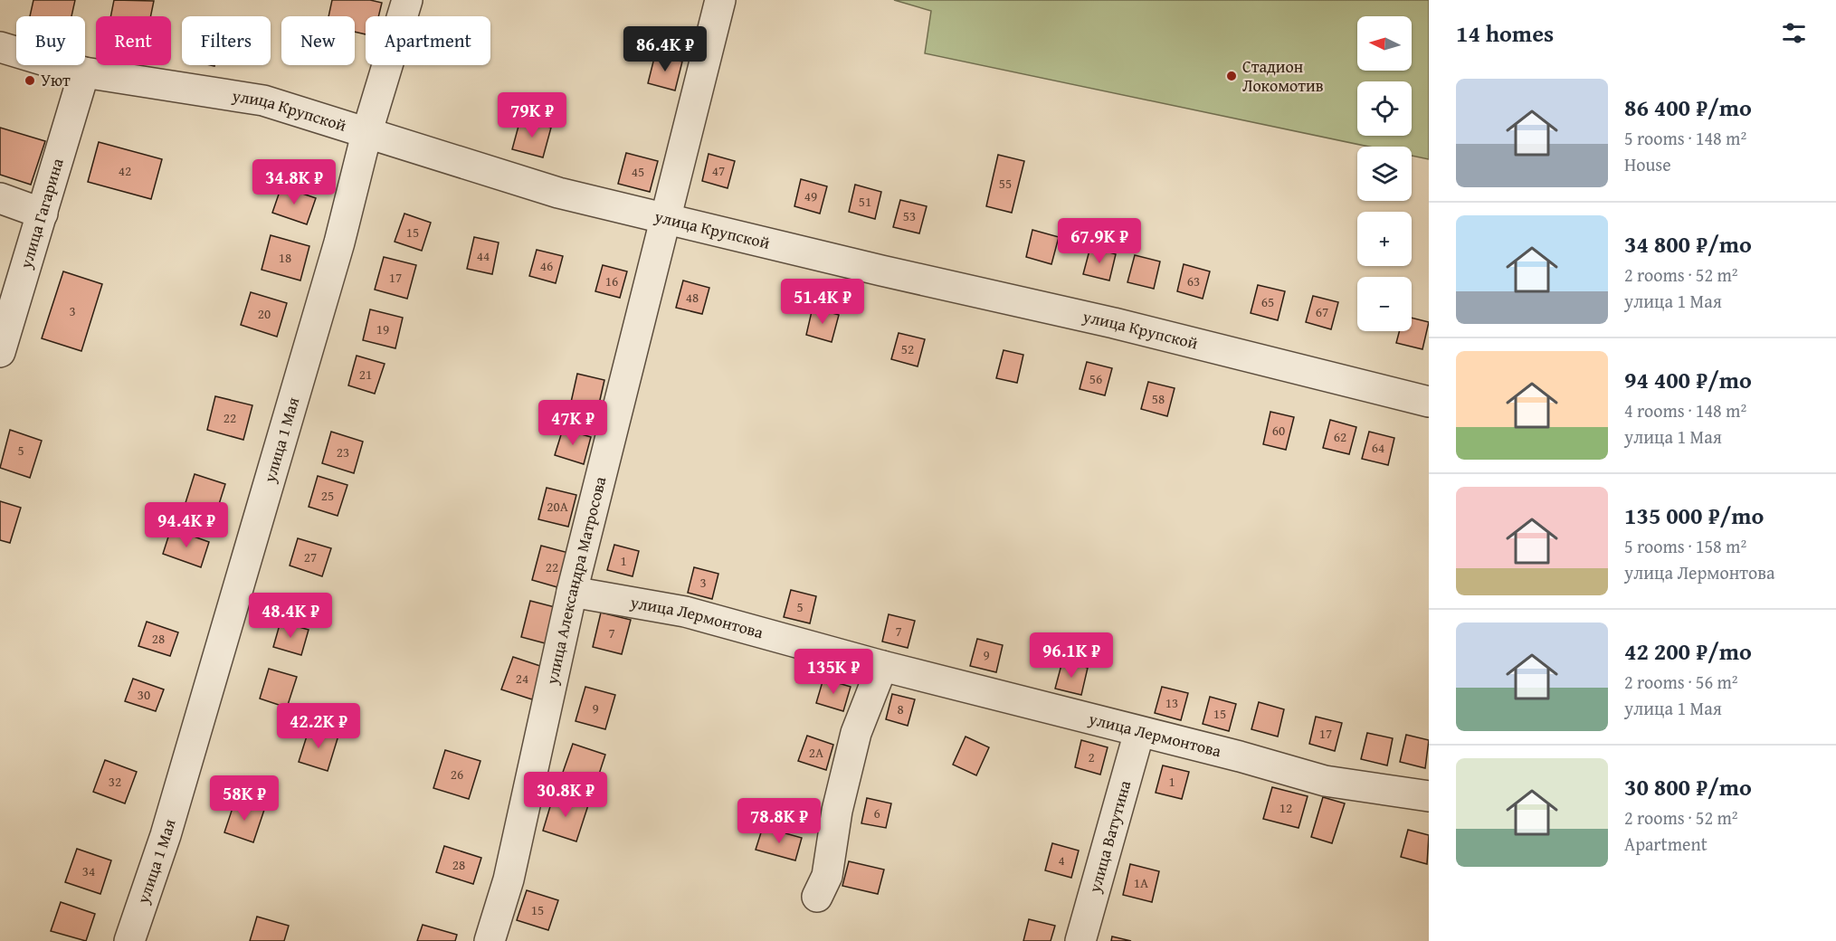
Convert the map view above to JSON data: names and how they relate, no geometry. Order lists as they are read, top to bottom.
{
  "streets": {
    "street": [
      "улица Крупской",
      "улица Гагарина",
      "улица 1 Мая",
      "улица Александра Матросова",
      "улица Лермонтова",
      "улица Ватутина"
    ]
  },
  "crossings": [
    ["улица Крупской", "улица Гагарина"],
    ["улица Крупской", "улица 1 Мая"],
    ["улица Крупской", "улица Александра Матросова"],
    ["улица Александра Матросова", "улица Лермонтова"],
    ["улица Лермонтова", "улица Ватутина"]
  ],
  "places": ["Стадион Локомотив", "Уют"],
  "house_numbers": [
    "42",
    "47",
    "45",
    "55",
    "49",
    "51",
    "53",
    "15",
    "44",
    "18",
    "46",
    "17",
    "16",
    "63",
    "48",
    "65",
    "3",
    "67",
    "20",
    "19",
    "52",
    "21",
    "56",
    "58",
    "22",
    "60",
    "62",
    "64",
    "5",
    "23",
    "25",
    "20А",
    "27",
    "1",
    "22",
    "3",
    "5",
    "7",
    "7",
    "28",
    "9",
    "24",
    "30",
    "13",
    "9",
    "8",
    "15",
    "17",
    "2А",
    "2",
    "26",
    "32",
    "1",
    "12",
    "6",
    "4",
    "28",
    "34",
    "1А",
    "15"
  ],
  "north": "left",
  "page": {
    "heading": "14 homes",
    "map_buttons": ["+", "−"],
    "chip": [
      "Buy",
      "Rent",
      "Filters",
      "New",
      "Apartment"
    ],
    "price": [
      "86.4K ₽",
      "79K ₽",
      "34.8K ₽",
      "67.9K ₽",
      "51.4K ₽",
      "47K ₽",
      "94.4K ₽",
      "48.4K ₽",
      "96.1K ₽",
      "135K ₽",
      "42.2K ₽",
      "30.8K ₽",
      "58K ₽",
      "78.8K ₽"
    ],
    "list": [
      {
        "name": "86 400 ₽/mo",
        "note": "5 rooms · 148 m² · House"
      },
      {
        "name": "34 800 ₽/mo",
        "note": "2 rooms · 52 m² · улица 1 Мая"
      },
      {
        "name": "94 400 ₽/mo",
        "note": "4 rooms · 148 m² · улица 1 Мая"
      },
      {
        "name": "135 000 ₽/mo",
        "note": "5 rooms · 158 m² · улица Лермонтова"
      },
      {
        "name": "42 200 ₽/mo",
        "note": "2 rooms · 56 m² · улица 1 Мая"
      },
      {
        "name": "30 800 ₽/mo",
        "note": "2 rooms · 52 m² · Apartment"
      }
    ]
  }
}
